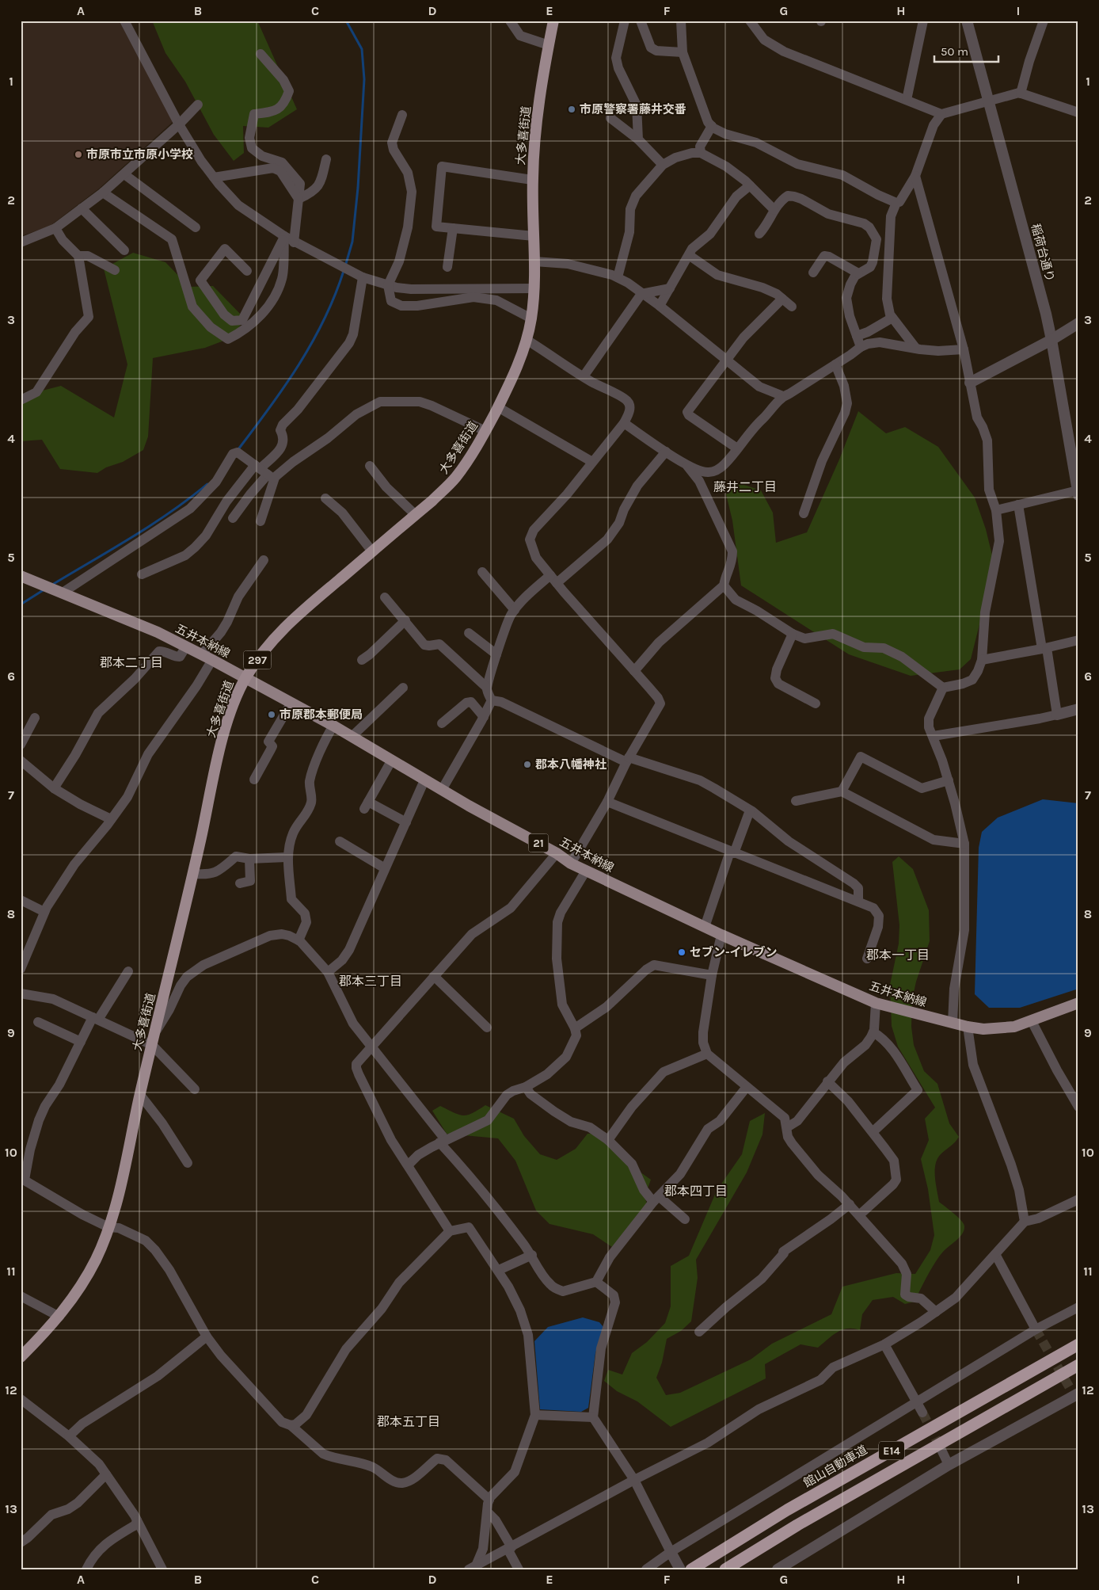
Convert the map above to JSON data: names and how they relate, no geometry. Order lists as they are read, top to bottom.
{
  "streets": {
    "highway": [
      "大多喜街道",
      "297",
      "E14",
      "館山自動車道"
    ],
    "main road": ["五井本納線", "21"],
    "street": ["稲荷台通り"]
  },
  "crossings": [
    ["大多喜街道", "五井本納線"]
  ],
  "districts": [
    "藤井二丁目",
    "郡本二丁目",
    "郡本一丁目",
    "郡本三丁目",
    "郡本四丁目",
    "郡本五丁目"
  ],
  "places": [
    "市原警察署藤井交番",
    "市原市立市原小学校",
    "市原郡本郵便局",
    "郡本八幡神社",
    "セブン-イレブン"
  ],
  "scale_bar": "50 m",
  "grid": {
    "columns": [
      "A",
      "B",
      "C",
      "D",
      "E",
      "F",
      "G",
      "H",
      "I"
    ],
    "rows": [
      "1",
      "2",
      "3",
      "4",
      "5",
      "6",
      "7",
      "8",
      "9",
      "10",
      "11",
      "12",
      "13"
    ]
  }
}
